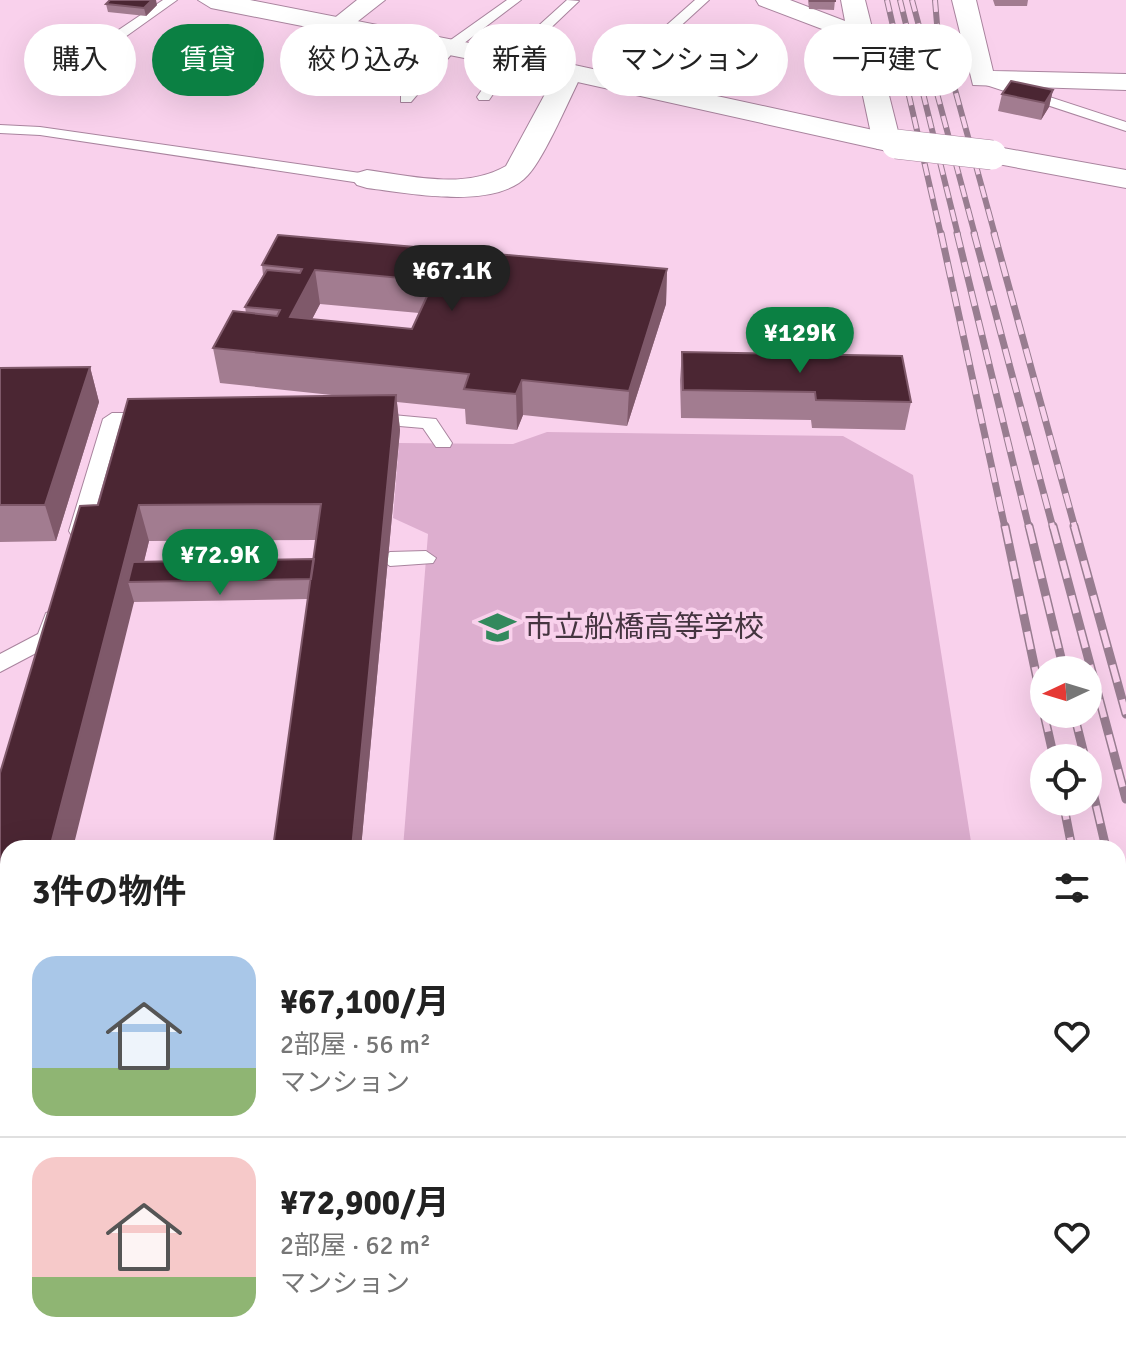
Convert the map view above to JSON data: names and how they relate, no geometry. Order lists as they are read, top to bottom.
{
  "places": {
    "school or university": ["市立船橋高等学校"]
  },
  "north": "left",
  "page": {
    "chip": [
      "購入",
      "賃貸",
      "絞り込み",
      "新着",
      "マンション",
      "一戸建て"
    ],
    "price": ["¥67.1K", "¥129K", "¥72.9K"],
    "heading": "3件の物件",
    "list": [
      {
        "name": "¥67,100/月",
        "note": "2部屋 · 56 m² · マンション"
      },
      {
        "name": "¥72,900/月",
        "note": "2部屋 · 62 m² · マンション"
      }
    ]
  }
}
